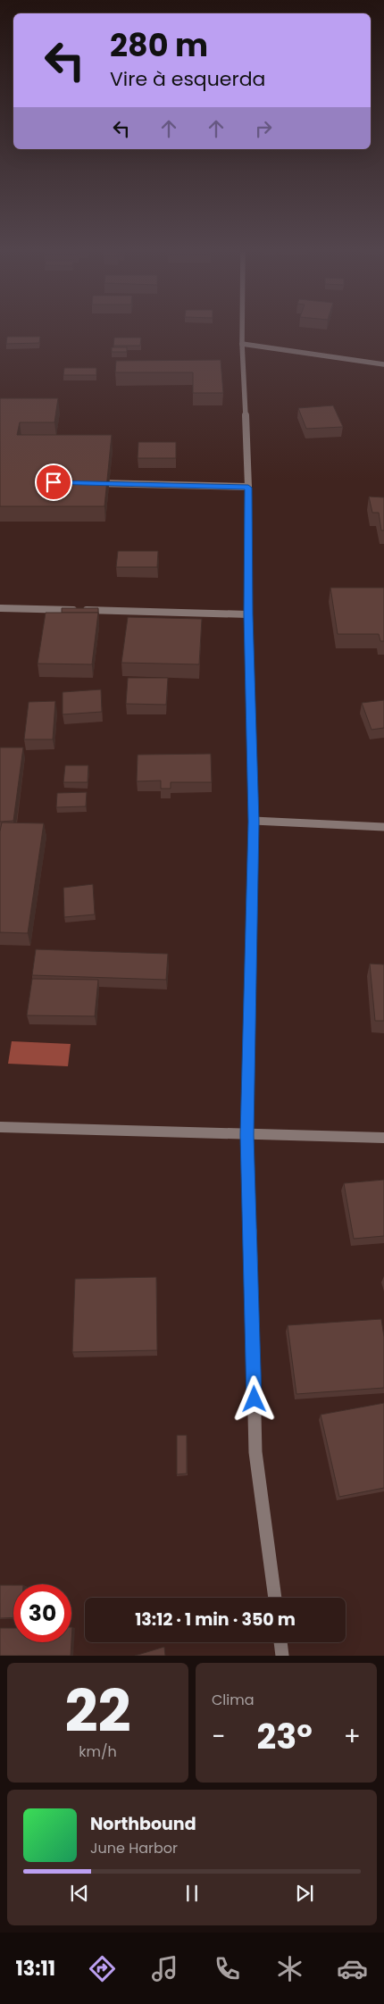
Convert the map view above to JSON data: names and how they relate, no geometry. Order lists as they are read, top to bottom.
{
  "page": {
    "turn": ["280 m", "Vire à esquerda"],
    "limit": "30",
    "trip": "13:12 · 1 min · 350 m",
    "tile": [
      ["22", "km/h"],
      "Clima"
    ],
    "heat": ["−", "23°", "+"],
    "song": ["Northbound", "June Harbor"],
    "tabs": "13:11"
  }
}
